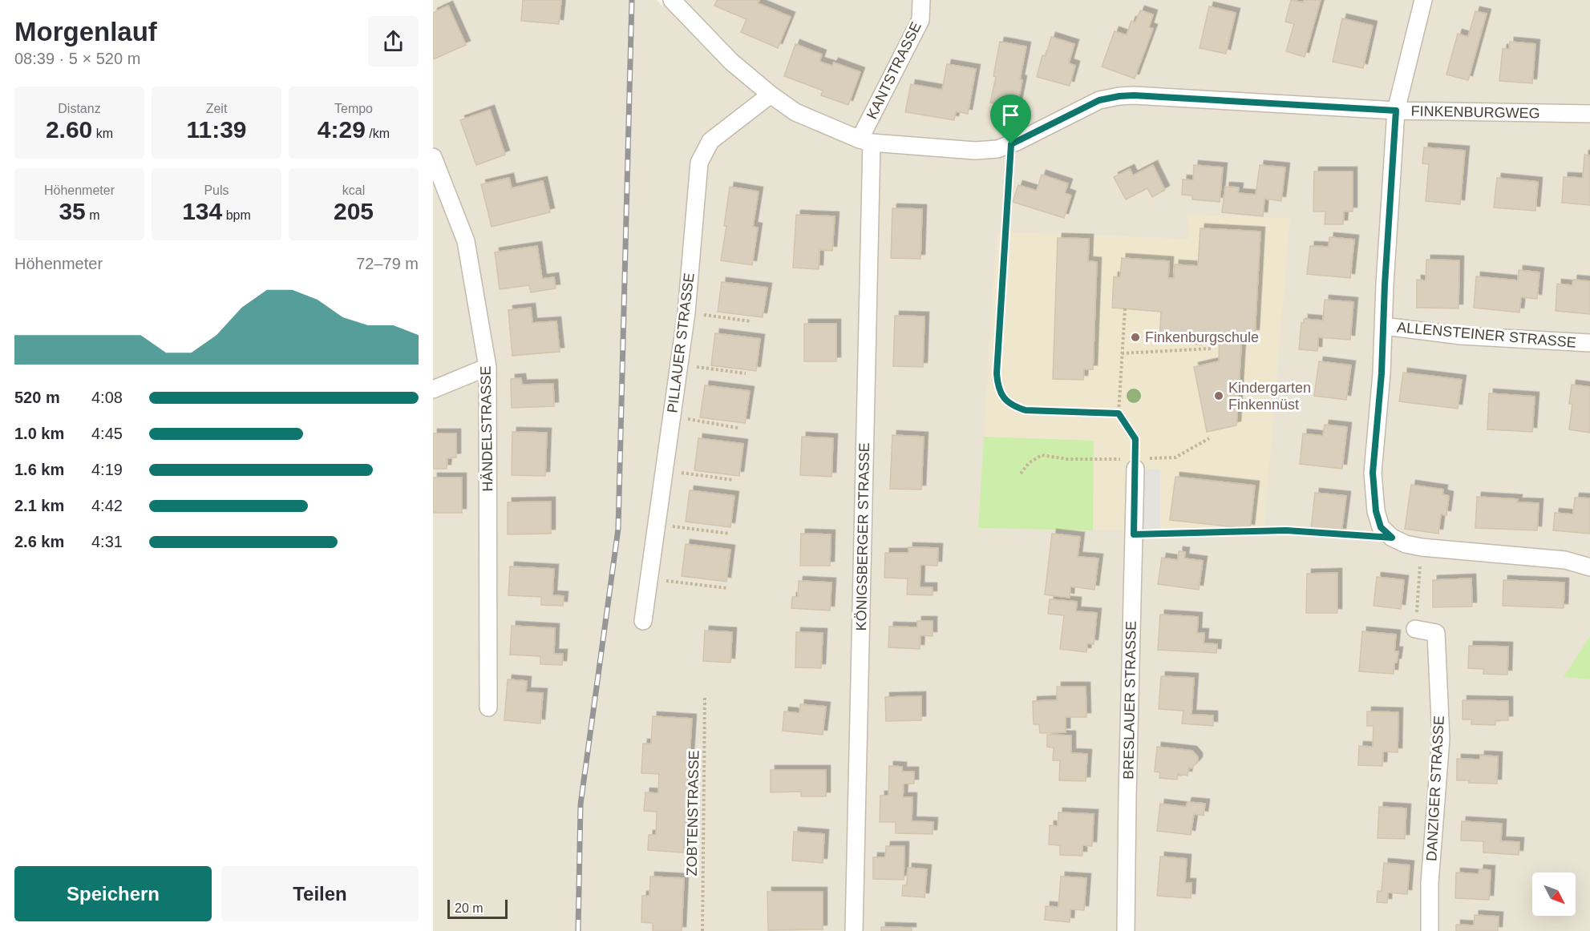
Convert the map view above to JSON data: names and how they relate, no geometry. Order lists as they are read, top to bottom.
{
  "streets": {
    "street": [
      "KANTSTRASSE",
      "FINKENBURGWEG",
      "ALLENSTEINER STRASSE",
      "PILLAUER STRASSE",
      "HÄNDELSTRASSE",
      "KÖNIGSBERGER STRASSE",
      "BRESLAUER STRASSE",
      "DANZIGER STRASSE"
    ],
    "path": ["ZOBTENSTRASSE"]
  },
  "crossings": [
    ["KANTSTRASSE", "FINKENBURGWEG"],
    ["KANTSTRASSE", "KÖNIGSBERGER STRASSE"],
    ["FINKENBURGWEG", "PILLAUER STRASSE"],
    ["FINKENBURGWEG", "KÖNIGSBERGER STRASSE"]
  ],
  "places": ["Finkenburgschule", "Kindergarten Finkennüst"],
  "scale_bar": "20 m",
  "north": "bottom right",
  "page": {
    "heading": ["Morgenlauf", "08:39 · 5 × 520 m"],
    "stats": [
      ["Distanz", "2.60 km"],
      ["Zeit", "11:39"],
      ["Tempo", "4:29 /km"],
      ["Höhenmeter", "35 m"],
      ["Puls", "134 bpm"],
      ["kcal", "205"]
    ],
    "chart": ["Höhenmeter", "72–79 m"],
    "list": [
      {
        "name": "520 m",
        "note": "4:08"
      },
      {
        "name": "1.0 km",
        "note": "4:45"
      },
      {
        "name": "1.6 km",
        "note": "4:19"
      },
      {
        "name": "2.1 km",
        "note": "4:42"
      },
      {
        "name": "2.6 km",
        "note": "4:31"
      }
    ],
    "buttons": ["Speichern", "Teilen"],
    "scale": "20 m"
  }
}
